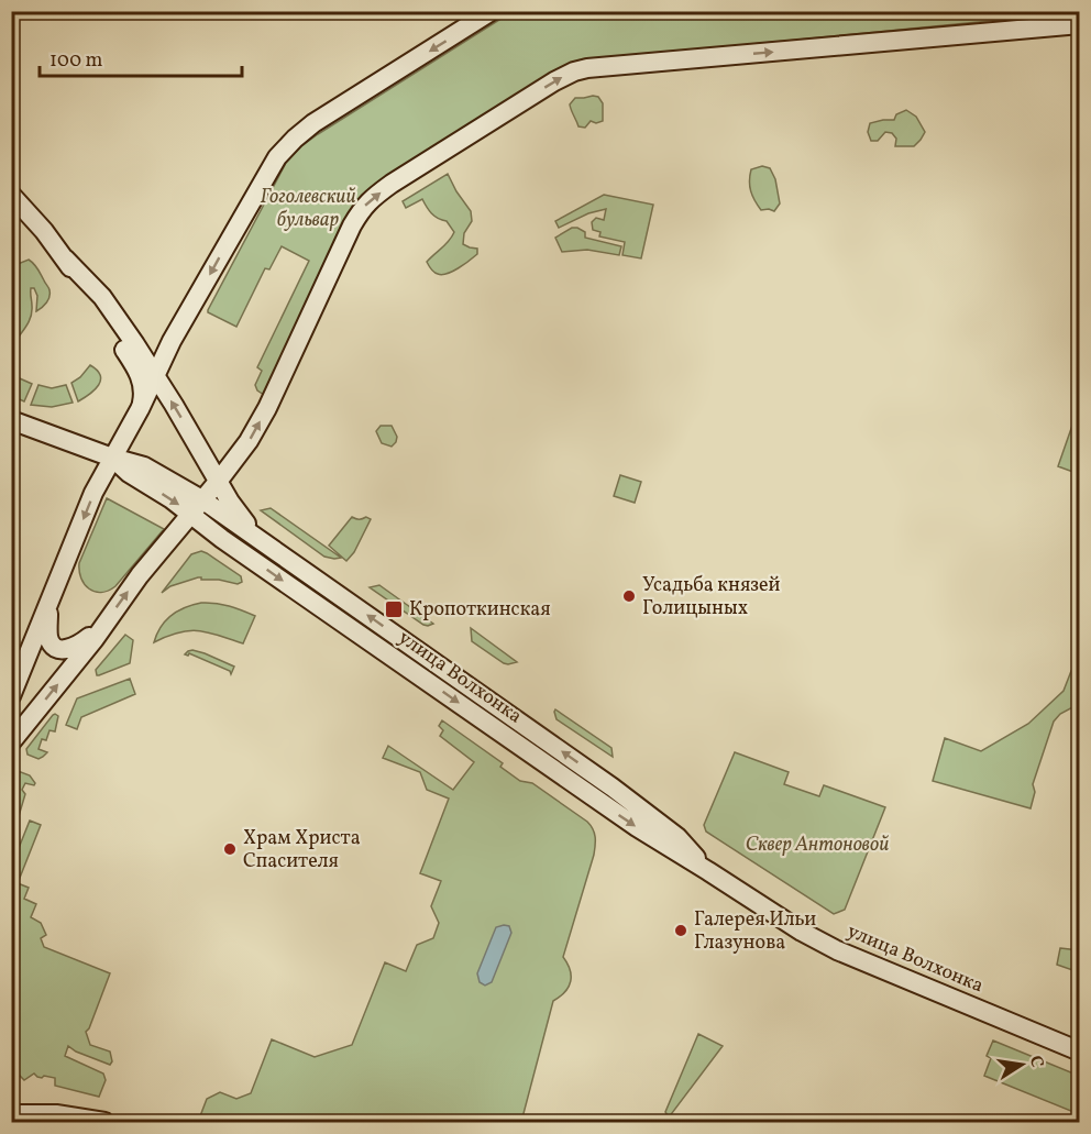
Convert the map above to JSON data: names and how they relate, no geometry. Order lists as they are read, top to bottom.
{
  "streets": {
    "main road": ["улица Волхонка"]
  },
  "parks": ["Гоголевский бульвар", "Сквер Антоновой"],
  "places": {
    "other": ["Усадьба князей Голицыных", "Храм Христа Спасителя", "Галерея Ильи Глазунова"],
    "transit": ["Кропоткинская"]
  },
  "scale_bar": "100 m",
  "north": "right"
}
